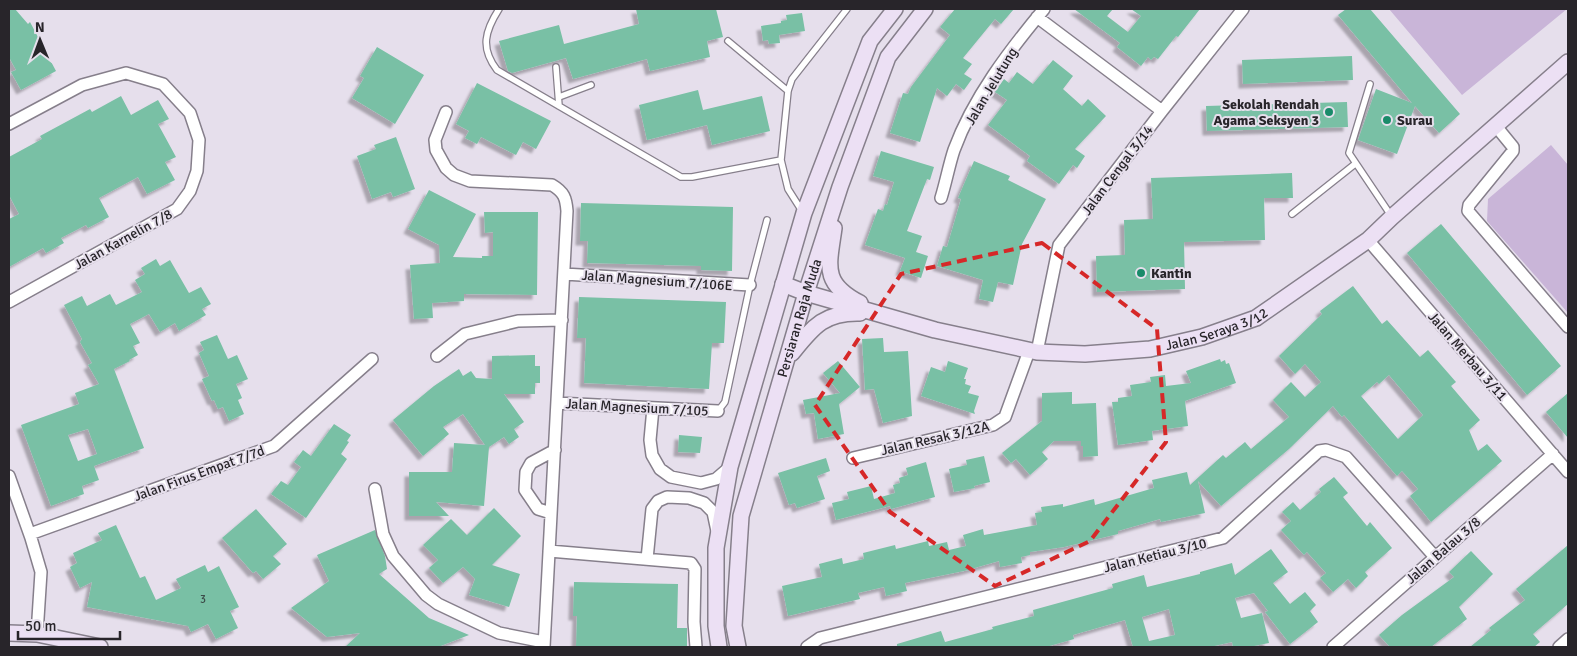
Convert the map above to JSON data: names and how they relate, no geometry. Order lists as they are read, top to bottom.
{
  "streets": {
    "main road": ["Persiaran Raja Muda", "Jalan Seraya 3/12"],
    "street": [
      "Jalan Jelutung",
      "Jalan Cengal 3/14",
      "Jalan Karnelin 7/8",
      "Jalan Magnesium 7/106E",
      "Jalan Merbau 3/11",
      "Jalan Magnesium 7/105",
      "Jalan Resak 3/12A",
      "Jalan Firus Empat 7/7d",
      "Jalan Balau 3/8",
      "Jalan Ketiau 3/10"
    ]
  },
  "crossings": [
    ["Jalan Cengal 3/14", "Jalan Seraya 3/12"],
    ["Jalan Cengal 3/14", "Jalan Resak 3/12A"],
    ["Persiaran Raja Muda", "Jalan Seraya 3/12"],
    ["Jalan Seraya 3/12", "Jalan Merbau 3/11"],
    ["Jalan Seraya 3/12", "Jalan Resak 3/12A"],
    ["Jalan Merbau 3/11", "Jalan Balau 3/8"],
    ["Jalan Balau 3/8", "Jalan Ketiau 3/10"]
  ],
  "places": ["Sekolah Rendah Agama Seksyen 3", "Surau", "Kantin"],
  "house_numbers": ["3"],
  "scale_bar": "50 m",
  "north": "top"
}
